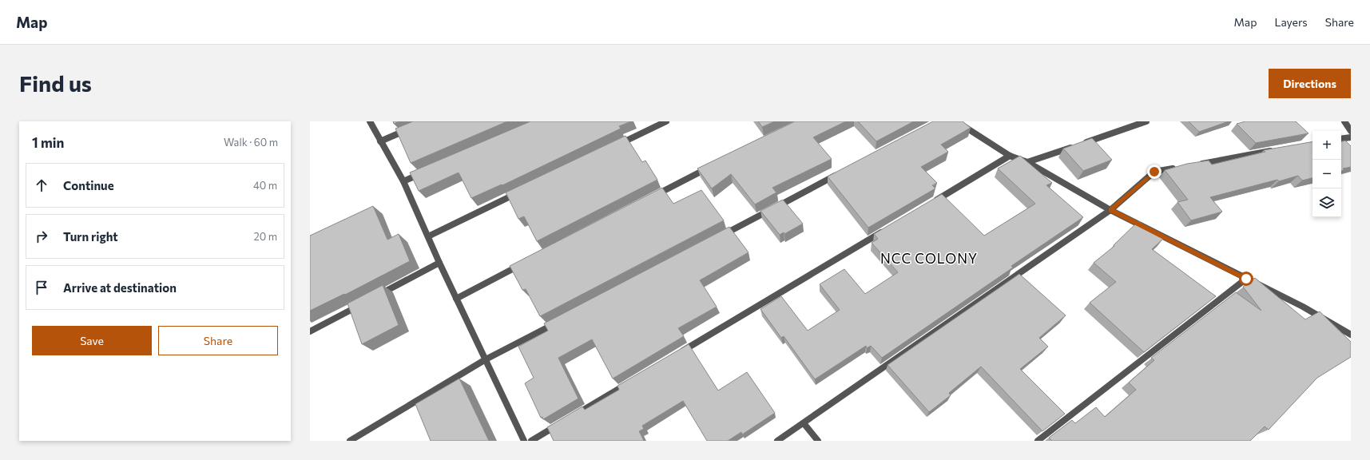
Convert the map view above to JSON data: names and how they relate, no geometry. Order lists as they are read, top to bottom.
{
  "districts": ["NCC COLONY"],
  "page": {
    "header": "Map",
    "nav": ["Map", "Layers", "Share"],
    "buttons": [
      "Directions",
      ["Save", "Share"]
    ],
    "title": "Find us",
    "heading": ["1 min", "Walk · 60 m"],
    "map_buttons": ["+", "−"],
    "list": [
      ["Continue", "40 m"],
      ["Turn right", "20 m"],
      "Arrive at destination"
    ]
  }
}
